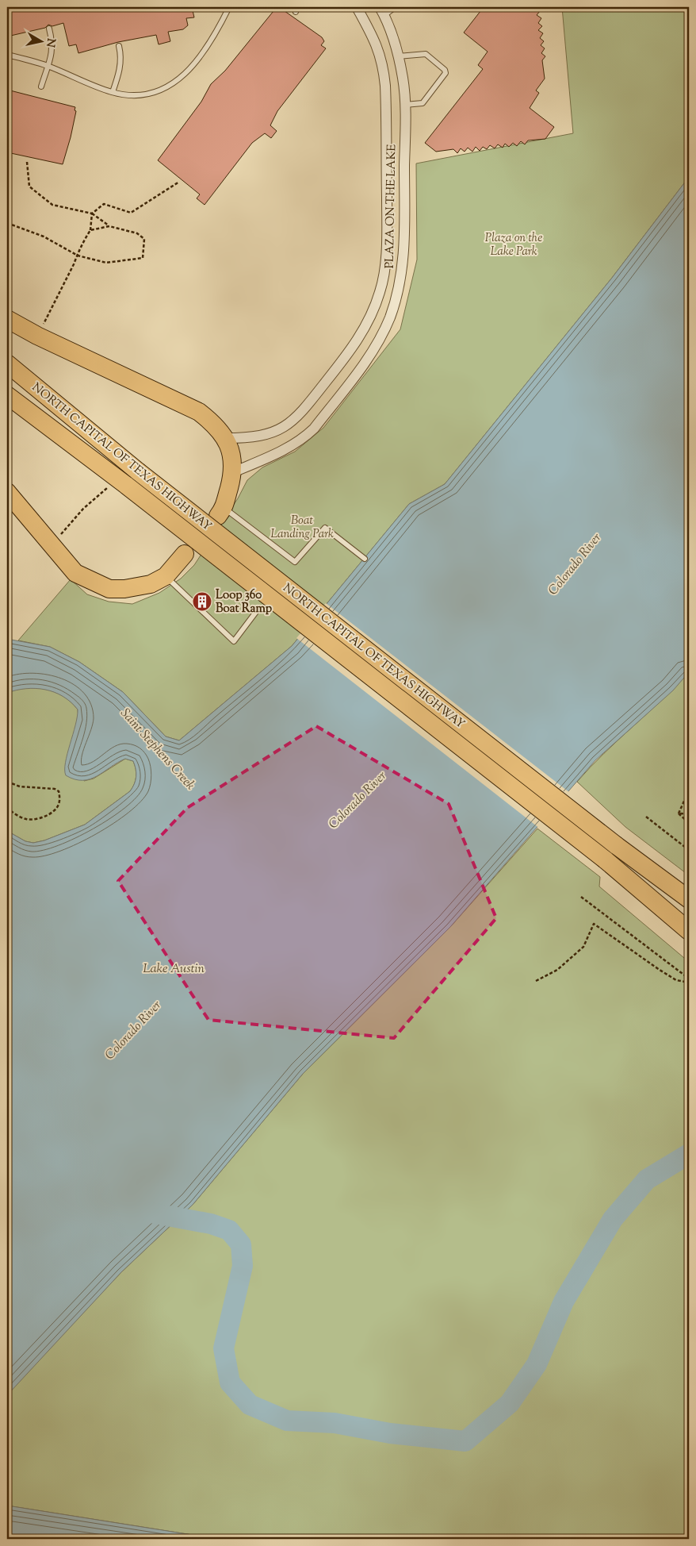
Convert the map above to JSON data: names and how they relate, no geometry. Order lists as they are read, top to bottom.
{
  "streets": {
    "highway": ["NORTH CAPITAL OF TEXAS HIGHWAY"],
    "street": ["PLAZA ON THE LAKE"]
  },
  "water": ["Colorado River", "Saint Stephens Creek", "Lake Austin"],
  "parks": ["Plaza on the Lake Park", "Boat Landing Park"],
  "places": {
    "building": ["Loop 360 Boat Ramp"]
  },
  "north": "right"
}
